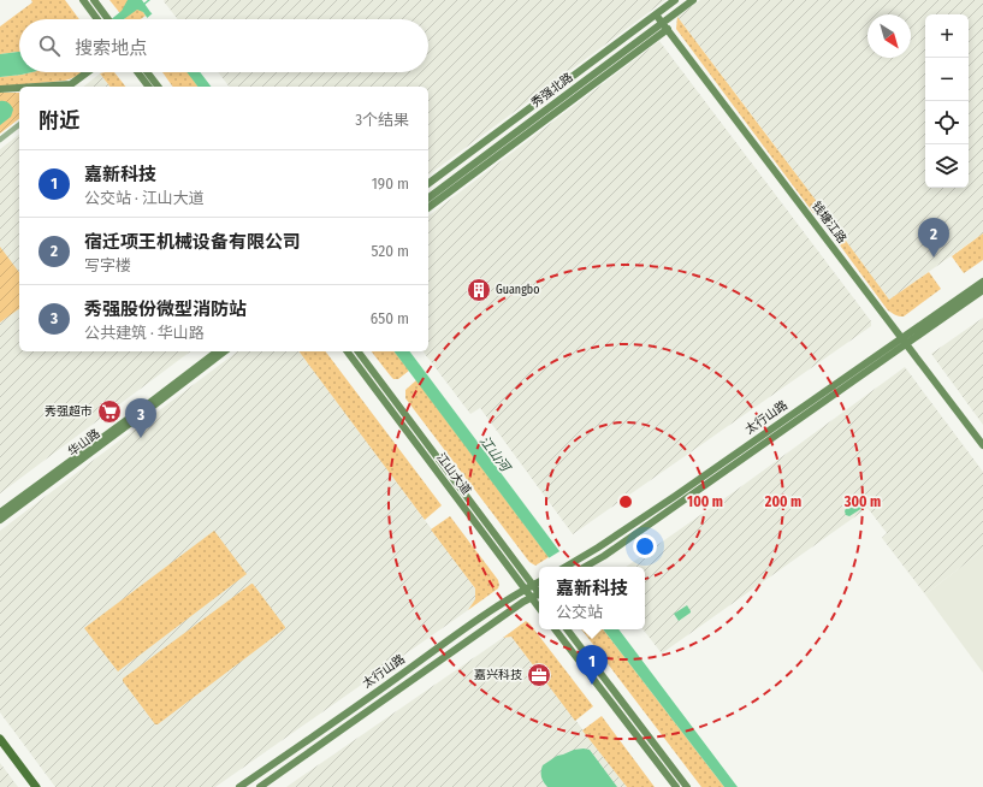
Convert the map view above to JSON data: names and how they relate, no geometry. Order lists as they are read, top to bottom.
{
  "streets": {
    "street": [
      "秀强北路",
      "钱塘江路",
      "太行山路",
      "华山路",
      "江山大道"
    ]
  },
  "crossings": [
    ["秀强北路", "钱塘江路"],
    ["钱塘江路", "太行山路"],
    ["太行山路", "江山大道"]
  ],
  "water": ["江山河"],
  "places": {
    "building": ["Guangbo"],
    "supermarket": ["秀强超市"],
    "office": ["嘉兴科技"]
  },
  "north": "bottom right",
  "page": {
    "map_buttons": ["+", "−"],
    "search": "搜索地点",
    "heading": ["附近", "3个结果"],
    "list": [
      {
        "mark": "1",
        "name": "嘉新科技",
        "note": "公交站 · 江山大道",
        "value": "190 m"
      },
      {
        "mark": "2",
        "name": "宿迁项王机械设备有限公司",
        "note": "写字楼",
        "value": "520 m"
      },
      {
        "mark": "3",
        "name": "秀强股份微型消防站",
        "note": "公共建筑 · 华山路",
        "value": "650 m"
      }
    ],
    "pins": ["2", "3", "1"],
    "popup": ["嘉新科技", "公交站"]
  },
  "rings": ["100 m", "200 m", "300 m"]
}
